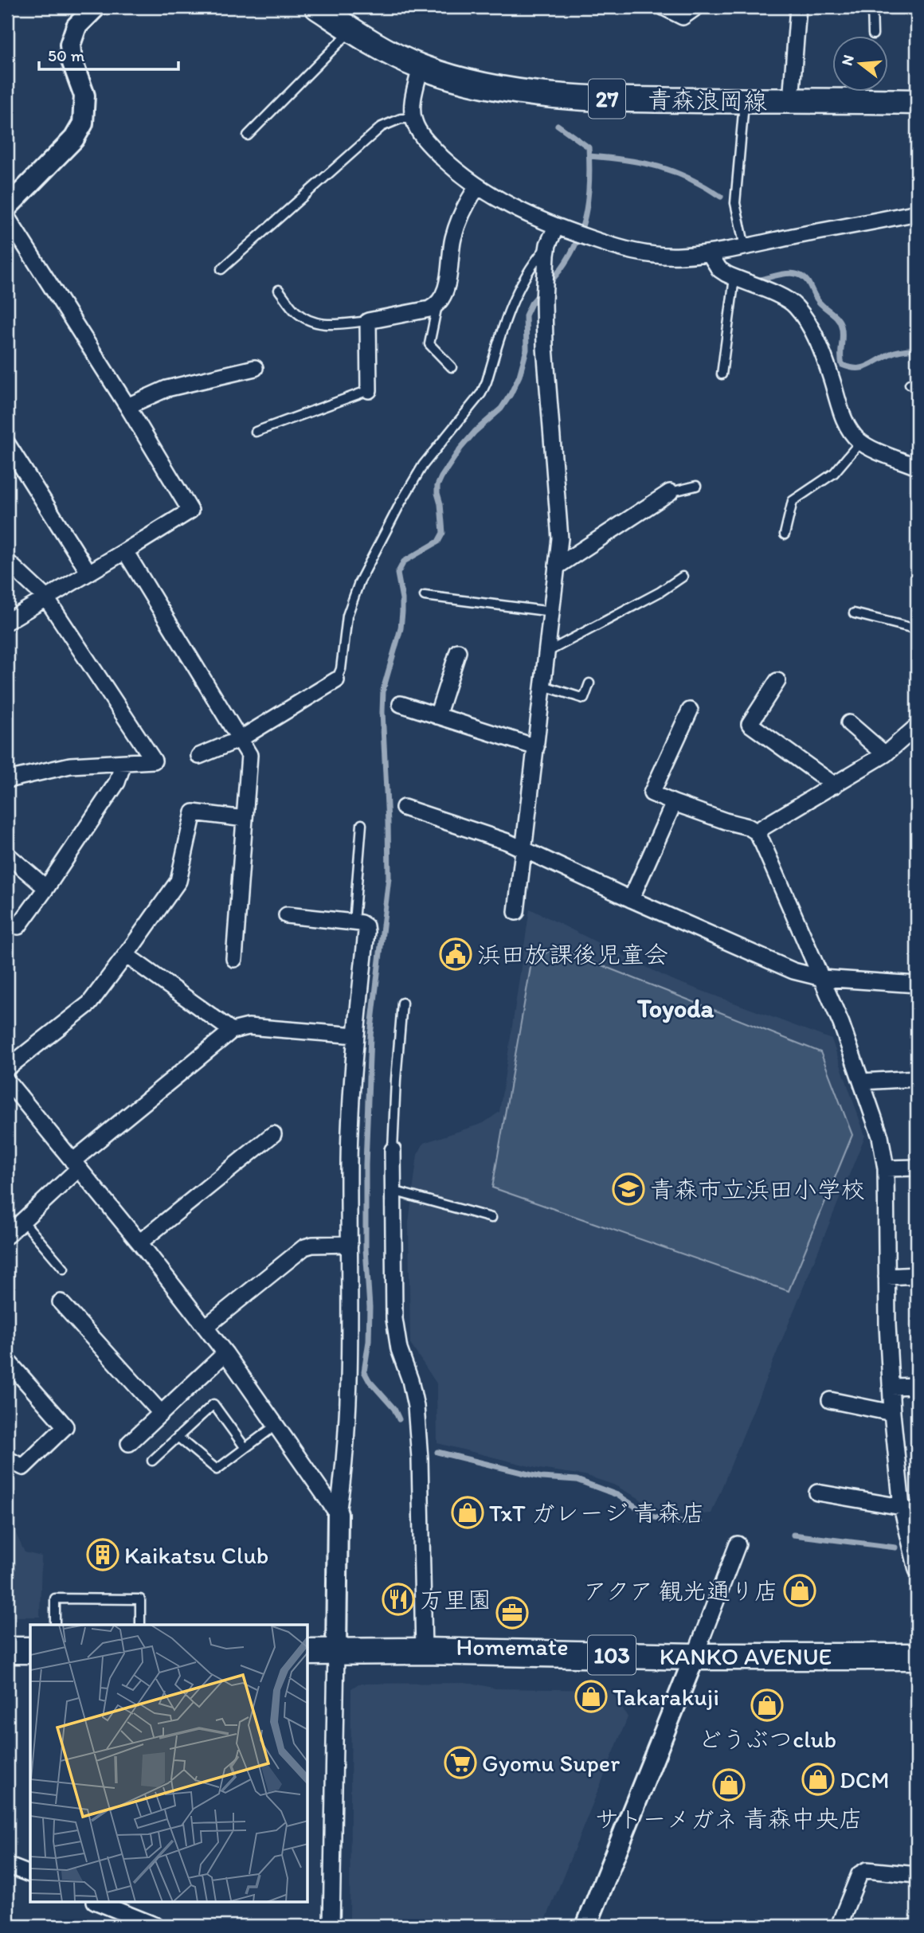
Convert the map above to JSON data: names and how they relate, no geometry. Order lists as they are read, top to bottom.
{
  "streets": {
    "highway": ["103", "KANKO AVENUE"],
    "main road": ["27", "青森浪岡線"]
  },
  "districts": ["Toyoda"],
  "places": {
    "public building": ["浜田放課後児童会"],
    "school or university": ["青森市立浜田小学校"],
    "shop": [
      "TxT ガレージ 青森店",
      "アクア 観光通り店",
      "Takarakuji",
      "どうぶつclub",
      "DCM",
      "サトーメガネ 青森中央店"
    ],
    "building": ["Kaikatsu Club"],
    "restaurant": ["万里園"],
    "office": ["Homemate"],
    "supermarket": ["Gyomu Super"]
  },
  "scale_bar": "50 m",
  "north": "left"
}
